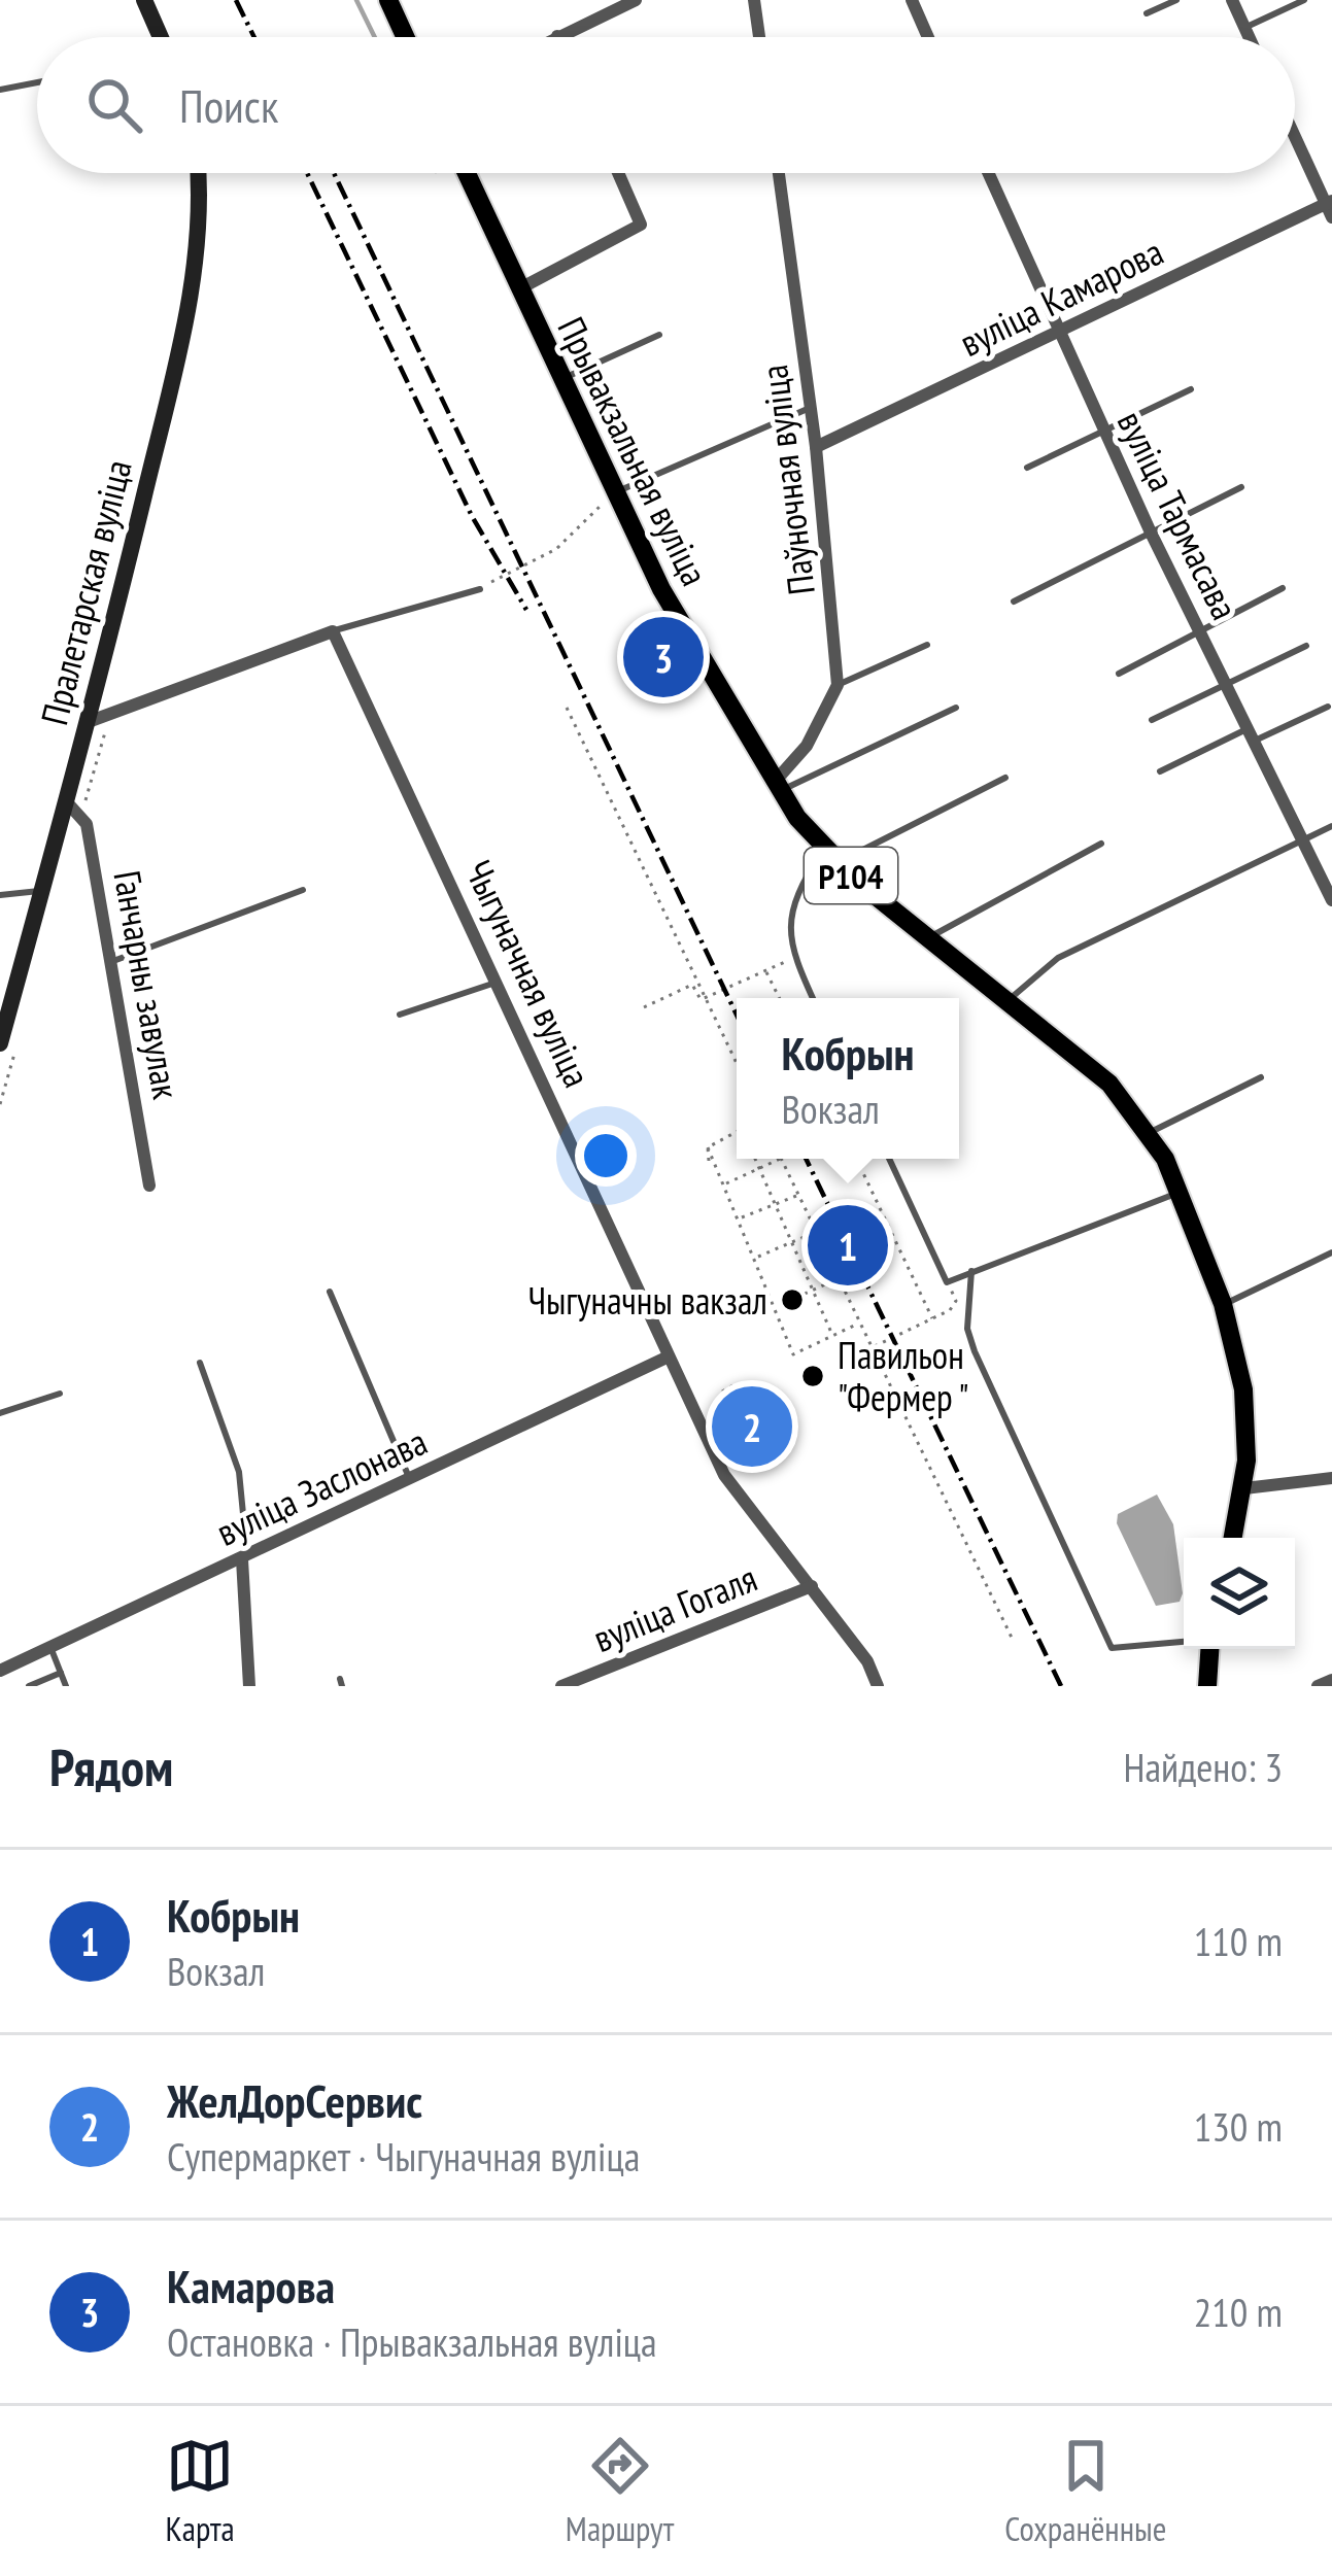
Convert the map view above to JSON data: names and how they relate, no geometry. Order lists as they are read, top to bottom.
{
  "streets": {
    "main road": ["Прывакзальная вуліца", "Пралетарская вуліца", "Р104"],
    "street": [
      "вуліца Камарова",
      "Паўночная вуліца",
      "вуліца Тармасава",
      "Чыгуначная вуліца",
      "Ганчарны завулак",
      "вуліца Заслонава",
      "вуліца Гогаля"
    ]
  },
  "crossings": [
    ["вуліца Камарова", "Паўночная вуліца"],
    ["вуліца Камарова", "вуліца Тармасава"],
    ["Пралетарская вуліца", "Ганчарны завулак"],
    ["Чыгуначная вуліца", "вуліца Заслонава"],
    ["Чыгуначная вуліца", "вуліца Гогаля"]
  ],
  "places": ["Чыгуначны вакзал", "Павильон \"Фермер \""],
  "page": {
    "search": "Поиск",
    "pins": ["3", "1", "2"],
    "popup": ["Кобрын", "Вокзал"],
    "heading": ["Рядом", "Найдено: 3"],
    "list": [
      {
        "mark": "1",
        "name": "Кобрын",
        "note": "Вокзал",
        "value": "110 m"
      },
      {
        "mark": "2",
        "name": "ЖелДорСервис",
        "note": "Супермаркет · Чыгуначная вуліца",
        "value": "130 m"
      },
      {
        "mark": "3",
        "name": "Камарова",
        "note": "Остановка · Прывакзальная вуліца",
        "value": "210 m"
      }
    ],
    "nav": ["Карта", "Маршрут", "Сохранённые"]
  }
}
